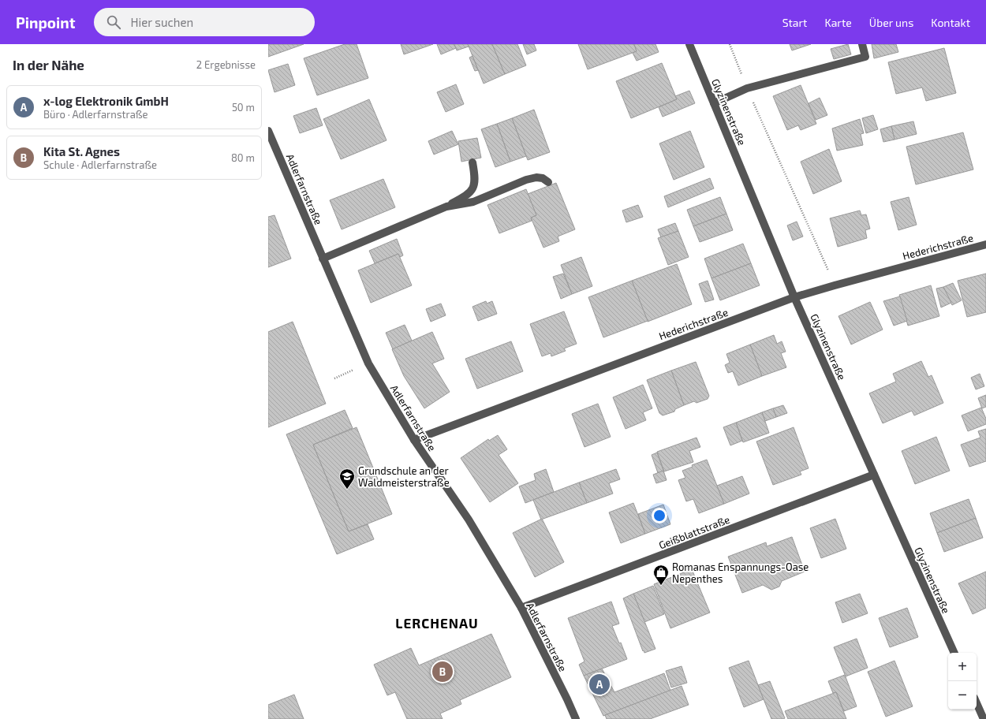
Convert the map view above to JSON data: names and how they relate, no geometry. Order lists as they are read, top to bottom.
{
  "streets": {
    "street": [
      "Glyzinenstraße",
      "Adlerfarnstraße",
      "Hederichstraße",
      "Geißblattstraße"
    ]
  },
  "crossings": [
    ["Glyzinenstraße", "Hederichstraße"],
    ["Glyzinenstraße", "Geißblattstraße"],
    ["Adlerfarnstraße", "Hederichstraße"],
    ["Adlerfarnstraße", "Geißblattstraße"]
  ],
  "districts": ["LERCHENAU"],
  "places": {
    "school or university": ["Grundschule an der Waldmeisterstraße"],
    "shop": ["Romanas Enspannungs-Oase Nepenthes"]
  },
  "page": {
    "header": "Pinpoint",
    "search": "Hier suchen",
    "nav": [
      "Start",
      "Karte",
      "Über uns",
      "Kontakt"
    ],
    "heading": ["In der Nähe", "2 Ergebnisse"],
    "list": [
      {
        "mark": "A",
        "name": "x-log Elektronik GmbH",
        "note": "Büro · Adlerfarnstraße",
        "value": "50 m"
      },
      {
        "mark": "B",
        "name": "Kita St. Agnes",
        "note": "Schule · Adlerfarnstraße",
        "value": "80 m"
      }
    ],
    "map_buttons": ["+", "−"],
    "pins": ["B", "A"]
  }
}
